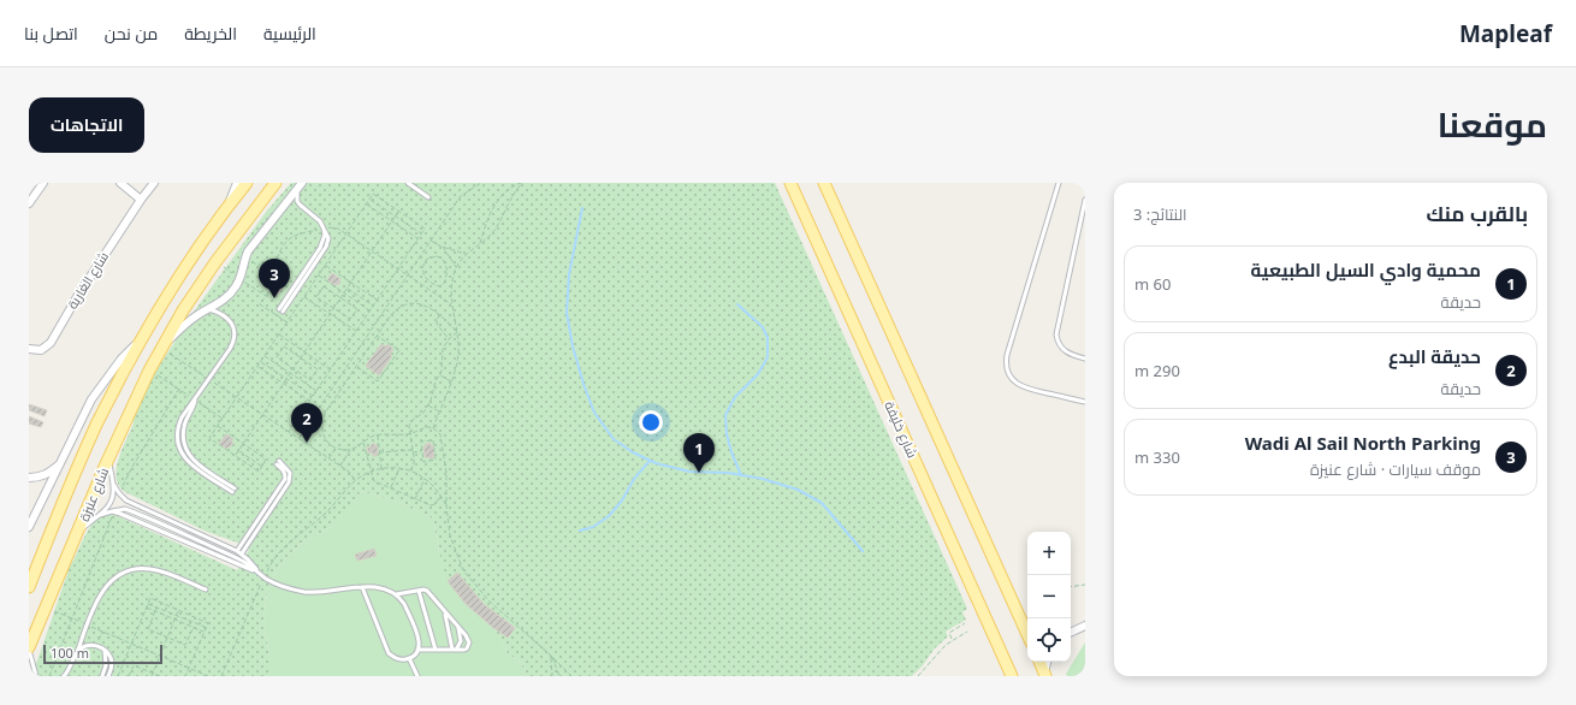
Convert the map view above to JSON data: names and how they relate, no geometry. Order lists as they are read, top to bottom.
{
  "streets": {
    "main road": ["شارع خليفة", "شارع عنيزة"],
    "street": ["شارع الغارية"]
  },
  "scale_bar": "100 m",
  "page": {
    "header": "Mapleaf",
    "nav": [
      "الرئيسية",
      "الخريطة",
      "من نحن",
      "اتصل بنا"
    ],
    "title": "موقعنا",
    "buttons": "الاتجاهات",
    "heading": ["بالقرب منك", "النتائج: 3"],
    "list": [
      {
        "mark": "1",
        "name": "محمية وادي السيل الطبيعية",
        "note": "حديقة",
        "value": "60 m"
      },
      {
        "mark": "2",
        "name": "حديقة البدع",
        "note": "حديقة",
        "value": "290 m"
      },
      {
        "mark": "3",
        "name": "Wadi Al Sail North Parking",
        "note": "موقف سيارات · شارع عنيزة",
        "value": "330 m"
      }
    ],
    "pins": ["3", "2", "1"],
    "map_buttons": ["+", "−"],
    "scale": "100 m"
  }
}
